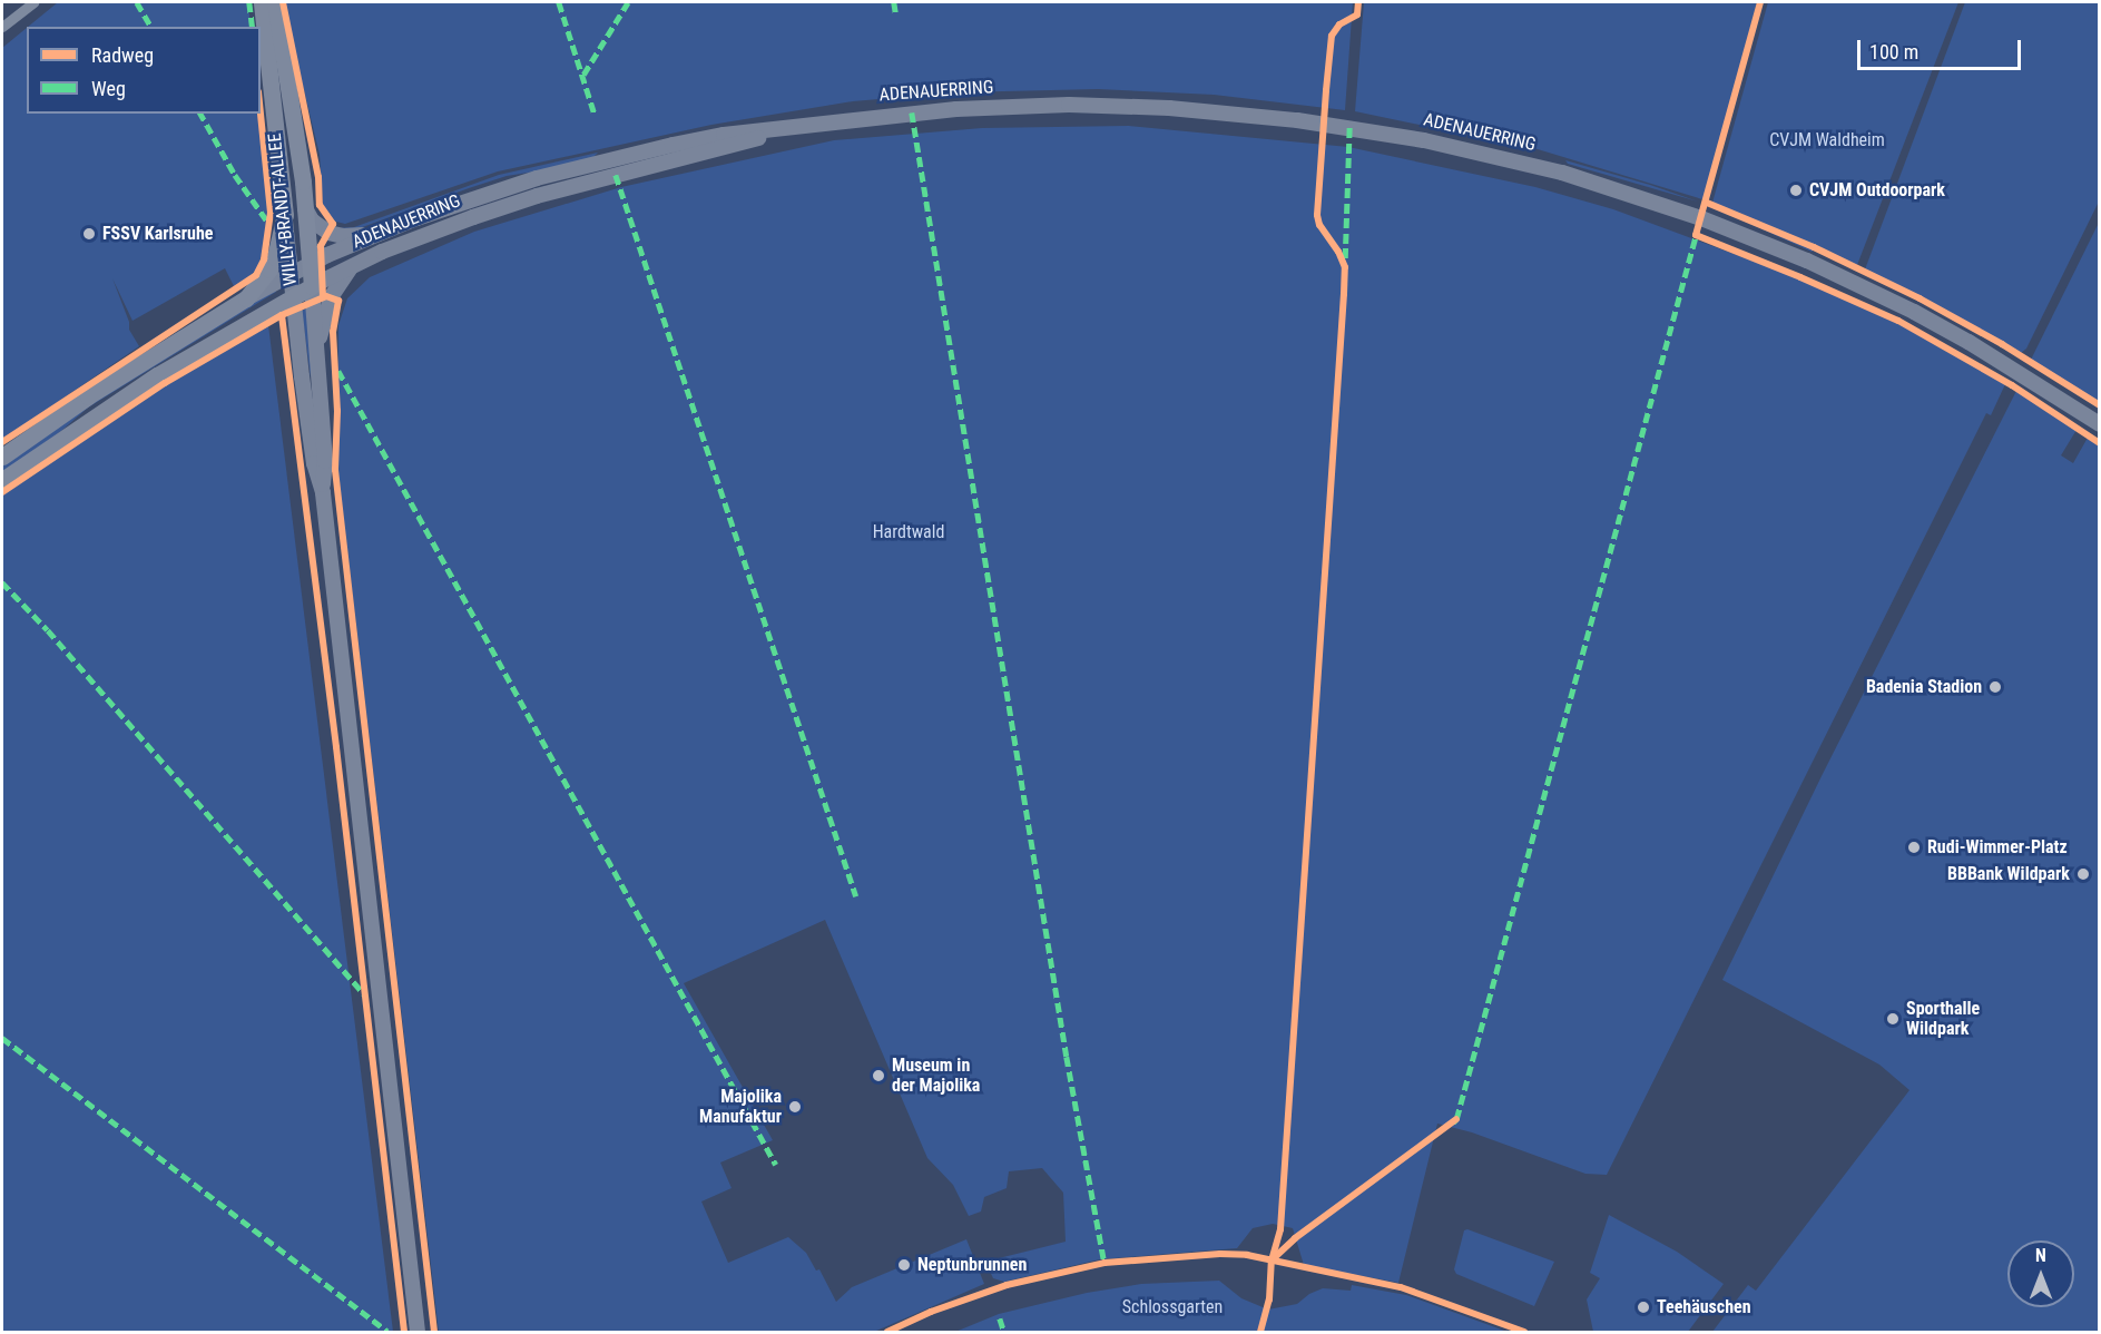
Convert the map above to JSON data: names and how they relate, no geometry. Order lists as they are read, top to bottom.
{
  "streets": {
    "main road": ["ADENAUERRING", "WILLY-BRANDT-ALLEE"]
  },
  "crossings": [
    ["ADENAUERRING", "WILLY-BRANDT-ALLEE"]
  ],
  "parks": ["CVJM Waldheim", "Hardtwald", "Schlossgarten"],
  "places": [
    "CVJM Outdoorpark",
    "FSSV Karlsruhe",
    "Badenia Stadion",
    "Rudi-Wimmer-Platz",
    "BBBank Wildpark",
    "Sporthalle Wildpark",
    "Museum in der Majolika",
    "Majolika Manufaktur",
    "Neptunbrunnen",
    "Teehäuschen"
  ],
  "legend": ["Radweg", "Weg"],
  "scale_bar": "100 m",
  "north": "top"
}
